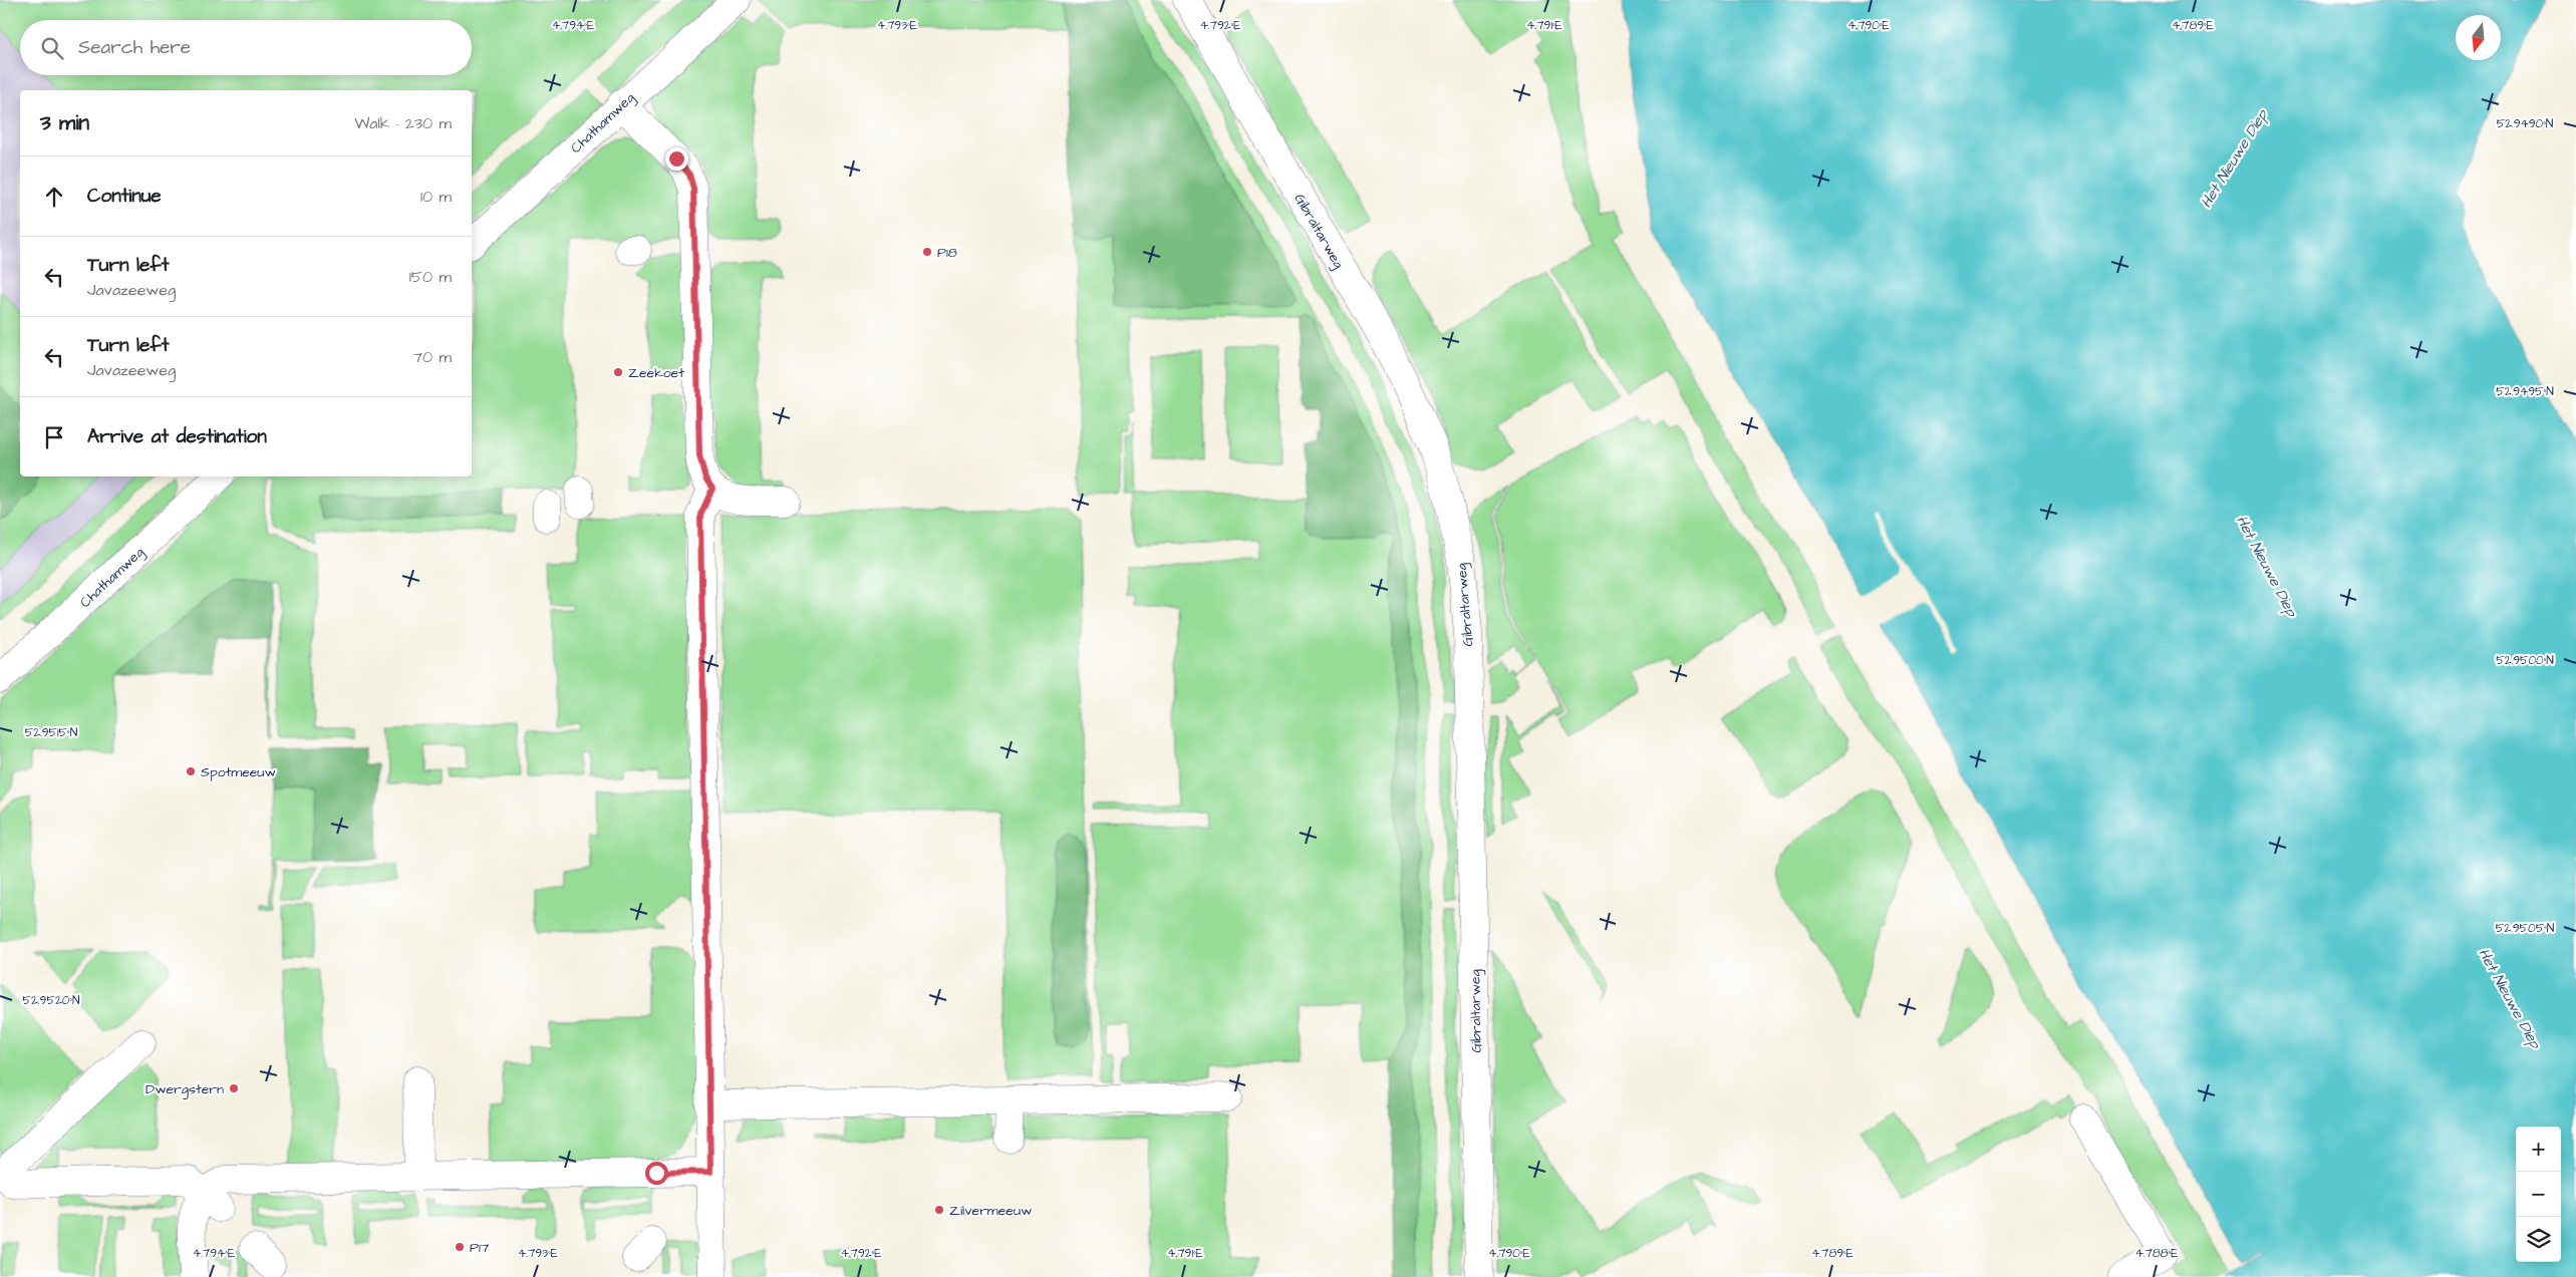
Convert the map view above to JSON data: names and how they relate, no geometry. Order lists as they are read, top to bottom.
{
  "streets": {
    "street": ["Chathamweg", "Gibraltarweg"]
  },
  "water": ["Het Nieuwe Diep"],
  "places": [
    "P18",
    "Zeekoet",
    "Spotmeeuw",
    "Dwergstern",
    "Zilvermeeuw",
    "P17"
  ],
  "north": "bottom",
  "page": {
    "search": "Search here",
    "heading": ["3 min", "Walk · 230 m"],
    "list": [
      ["Continue", "10 m"],
      ["Turn left", "Javazeeweg", "150 m"],
      ["Turn left", "Javazeeweg", "70 m"],
      "Arrive at destination"
    ],
    "map_buttons": ["+", "−"]
  },
  "coordinates": [
    "4.794°E",
    "4.793°E",
    "4.792°E",
    "4.791°E",
    "4.790°E",
    "4.789°E",
    "52.9490°N",
    "52.9495°N",
    "52.9500°N",
    "52.9515°N",
    "52.9505°N",
    "52.9520°N",
    "4.788°E"
  ]
}
